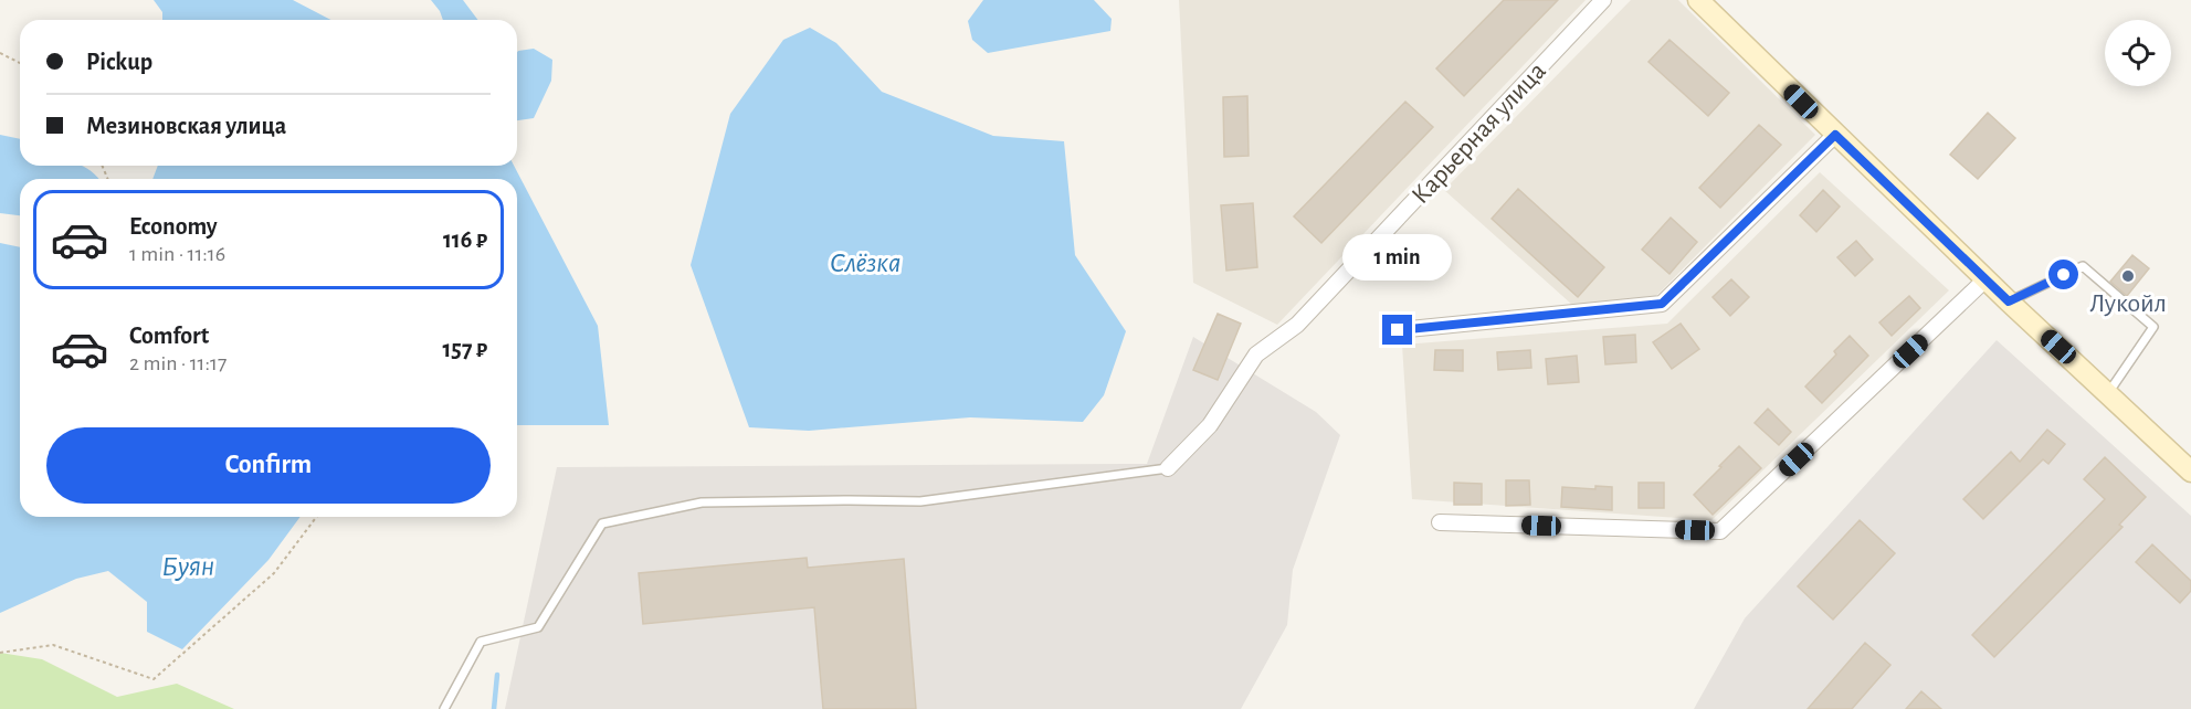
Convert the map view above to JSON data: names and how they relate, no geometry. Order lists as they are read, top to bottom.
{
  "streets": {
    "street": ["Карьерная улица"]
  },
  "water": ["Слёзка", "Буян"],
  "places": ["Лукойл"],
  "page": {
    "banner": ["Pickup", "Мезиновская улица"],
    "list": [
      {
        "name": "Economy",
        "note": "1 min · 11:16",
        "value": "116 ₽"
      },
      {
        "name": "Comfort",
        "note": "2 min · 11:17",
        "value": "157 ₽"
      }
    ],
    "bubble": "1 min",
    "buttons": "Confirm"
  }
}
